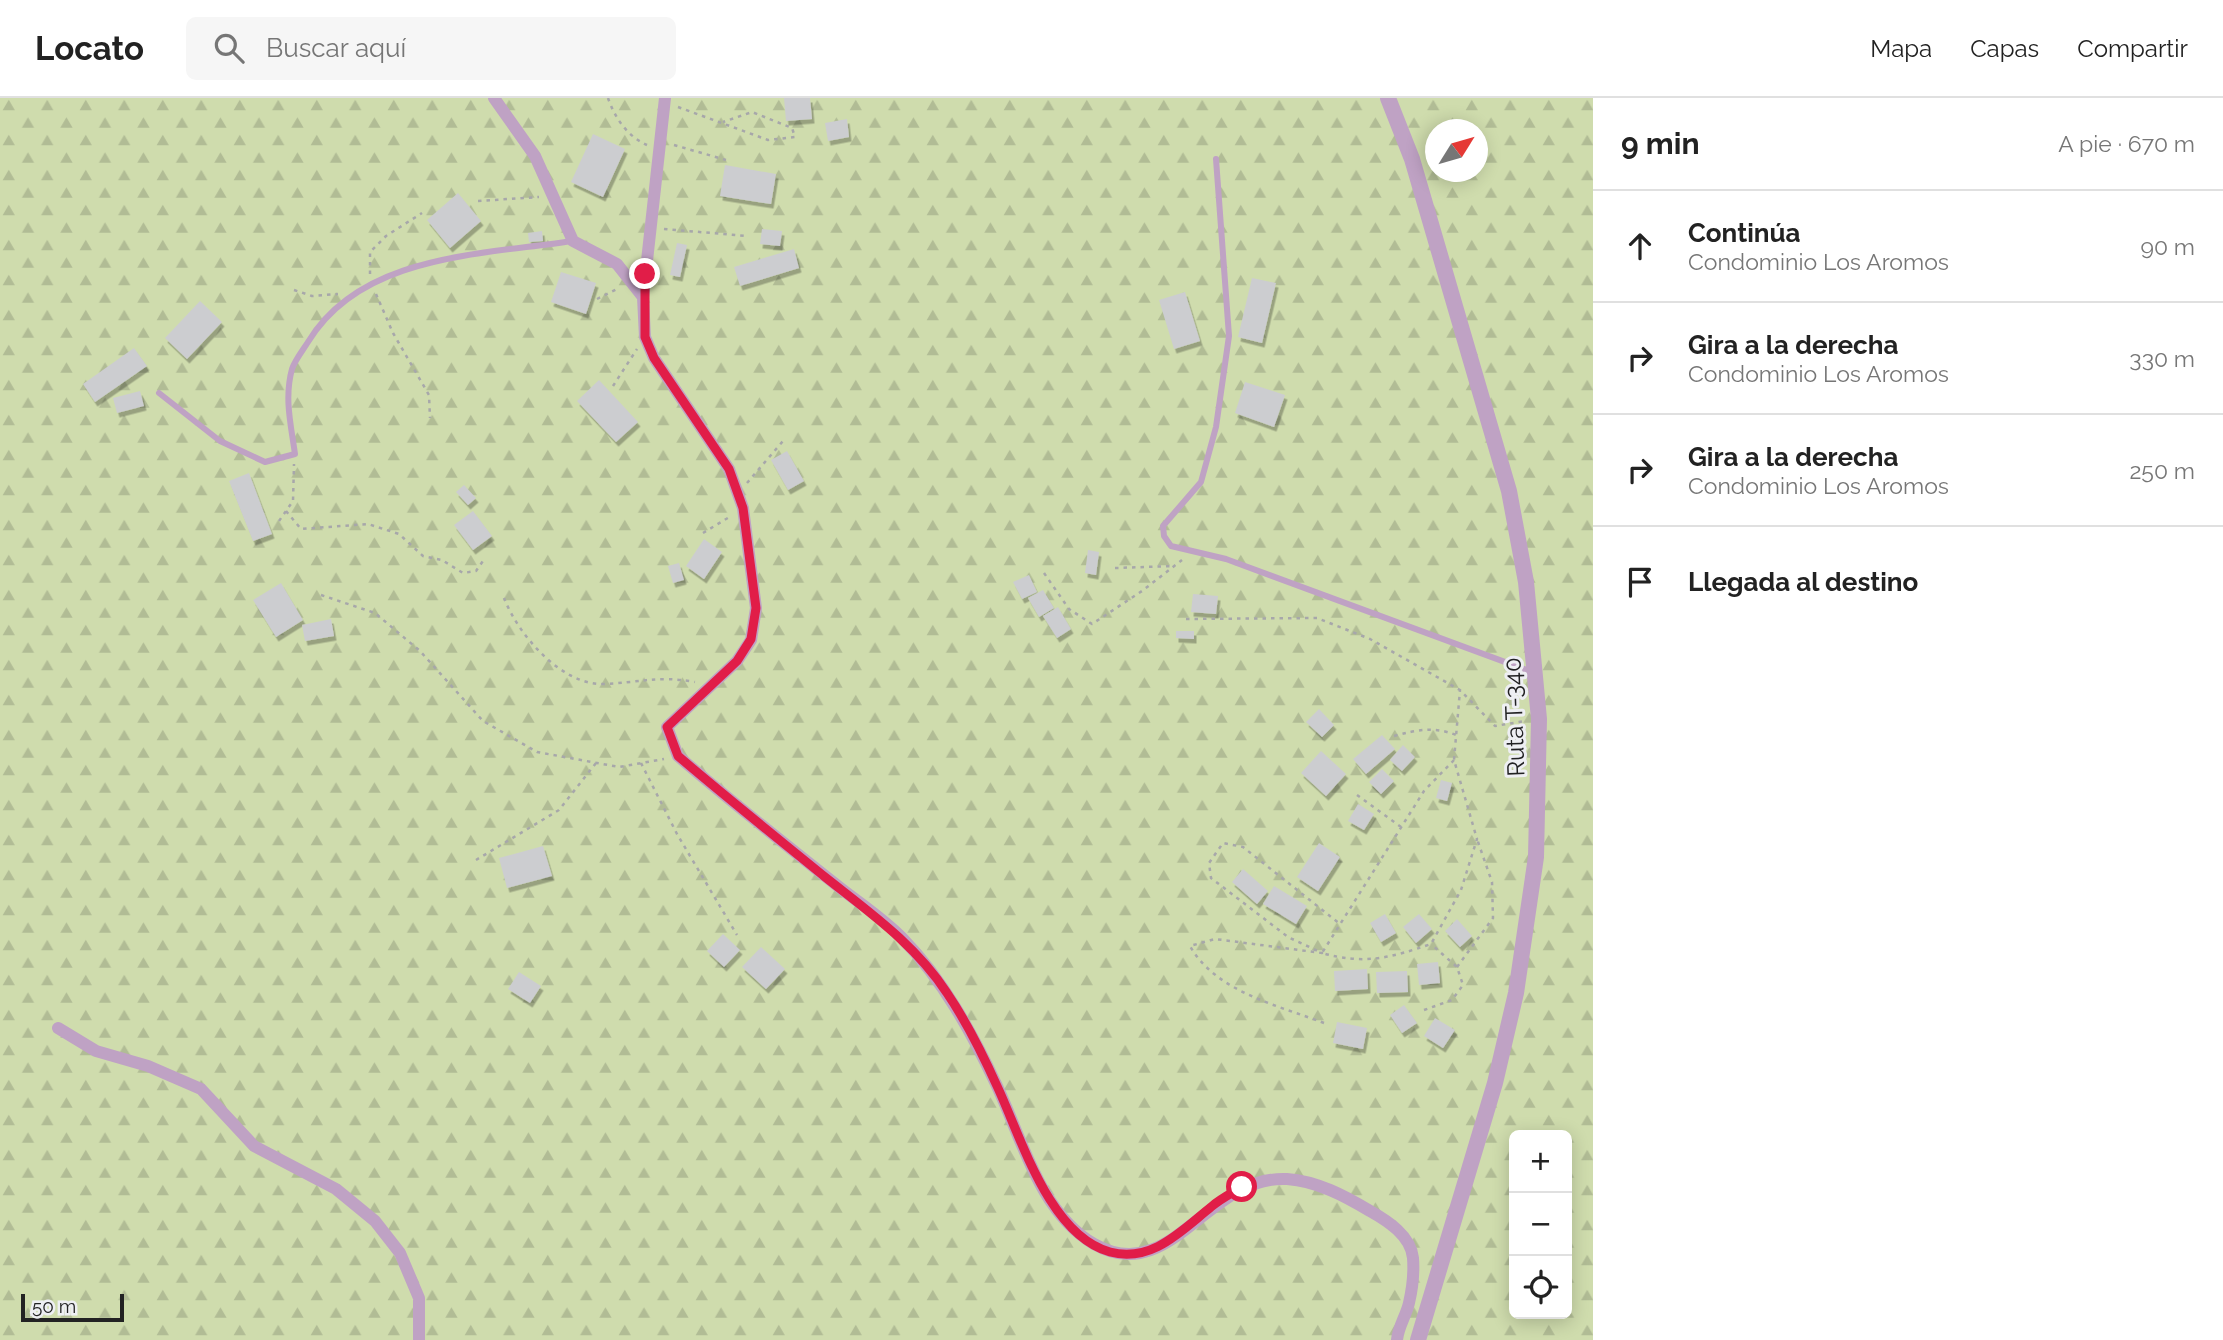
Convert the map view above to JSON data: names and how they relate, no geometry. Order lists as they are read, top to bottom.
{
  "streets": {
    "street": ["Ruta T-340"]
  },
  "scale_bar": "50 m",
  "north": "top right",
  "page": {
    "header": "Locato",
    "search": "Buscar aquí",
    "nav": ["Mapa", "Capas", "Compartir"],
    "heading": ["9 min", "A pie · 670 m"],
    "list": [
      ["Continúa", "Condominio Los Aromos", "90 m"],
      ["Gira a la derecha", "Condominio Los Aromos", "330 m"],
      ["Gira a la derecha", "Condominio Los Aromos", "250 m"],
      "Llegada al destino"
    ],
    "map_buttons": ["+", "−"],
    "scale": "50 m"
  }
}
